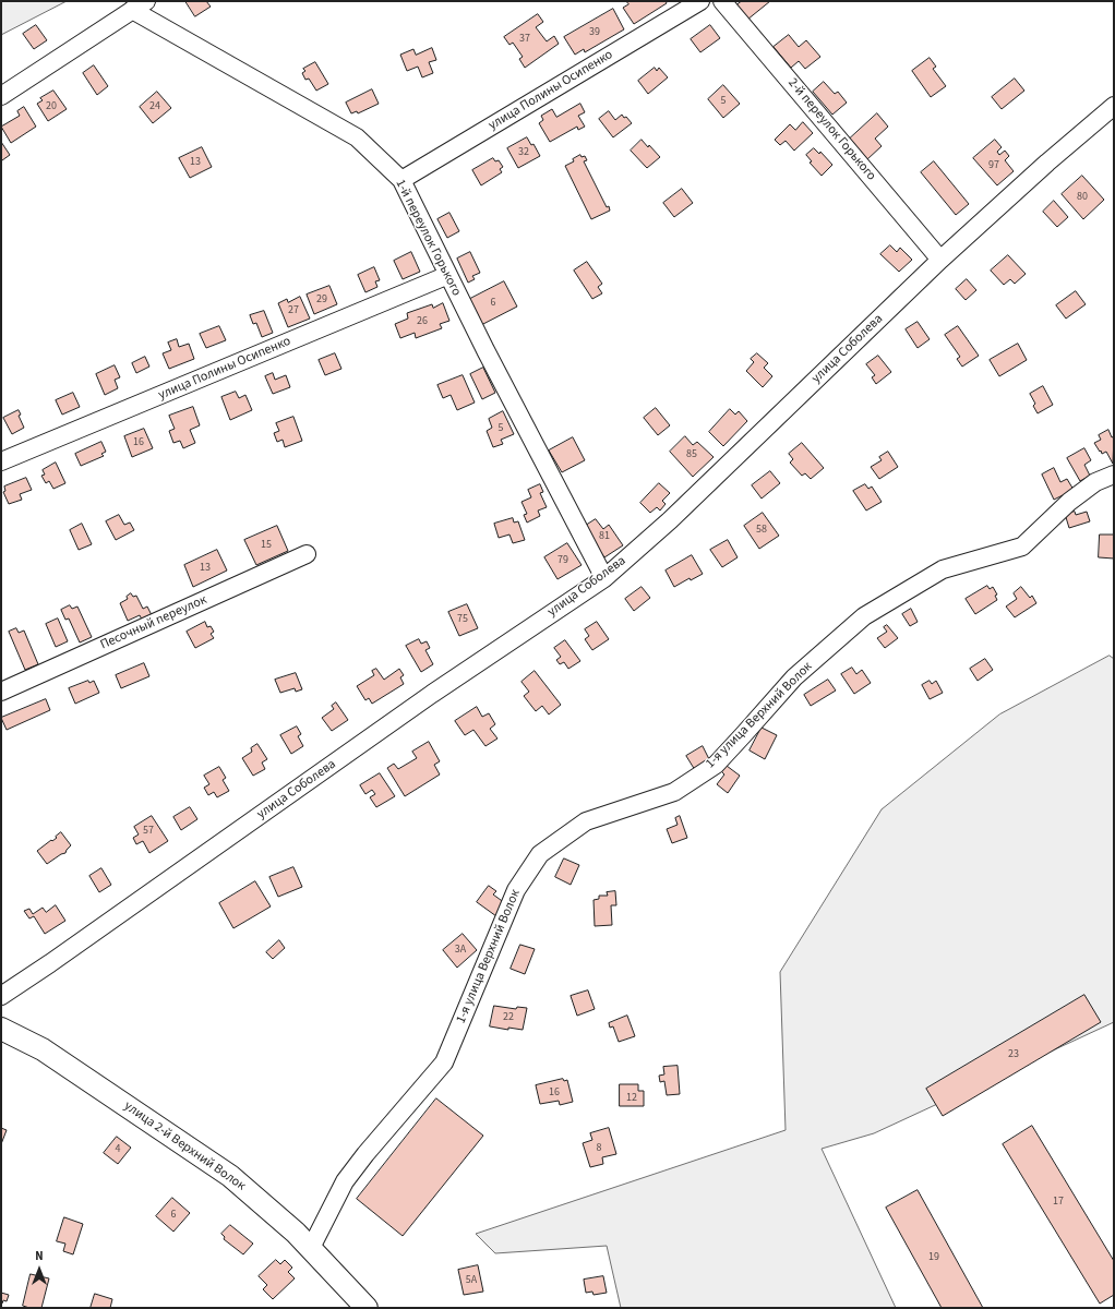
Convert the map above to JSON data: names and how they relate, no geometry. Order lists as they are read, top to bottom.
{
  "streets": {
    "main road": ["улица 2-й Верхний Волок"],
    "street": [
      "улица Полины Осипенко",
      "2-й переулок Горького",
      "1-й переулок Горького",
      "улица Соболева",
      "Песочный переулок",
      "1-я улица Верхний Волок"
    ]
  },
  "crossings": [
    ["улица Полины Осипенко", "1-й переулок Горького"],
    ["2-й переулок Горького", "улица Соболева"],
    ["1-й переулок Горького", "улица Соболева"],
    ["1-я улица Верхний Волок", "улица 2-й Верхний Волок"]
  ],
  "house_numbers": [
    "39",
    "37",
    "5",
    "20",
    "24",
    "32",
    "13",
    "97",
    "80",
    "29",
    "6",
    "27",
    "26",
    "5",
    "16",
    "85",
    "58",
    "81",
    "15",
    "79",
    "13",
    "75",
    "57",
    "3А",
    "22",
    "23",
    "16",
    "12",
    "8",
    "4",
    "17",
    "6",
    "19",
    "5А"
  ],
  "north": "top"
}
